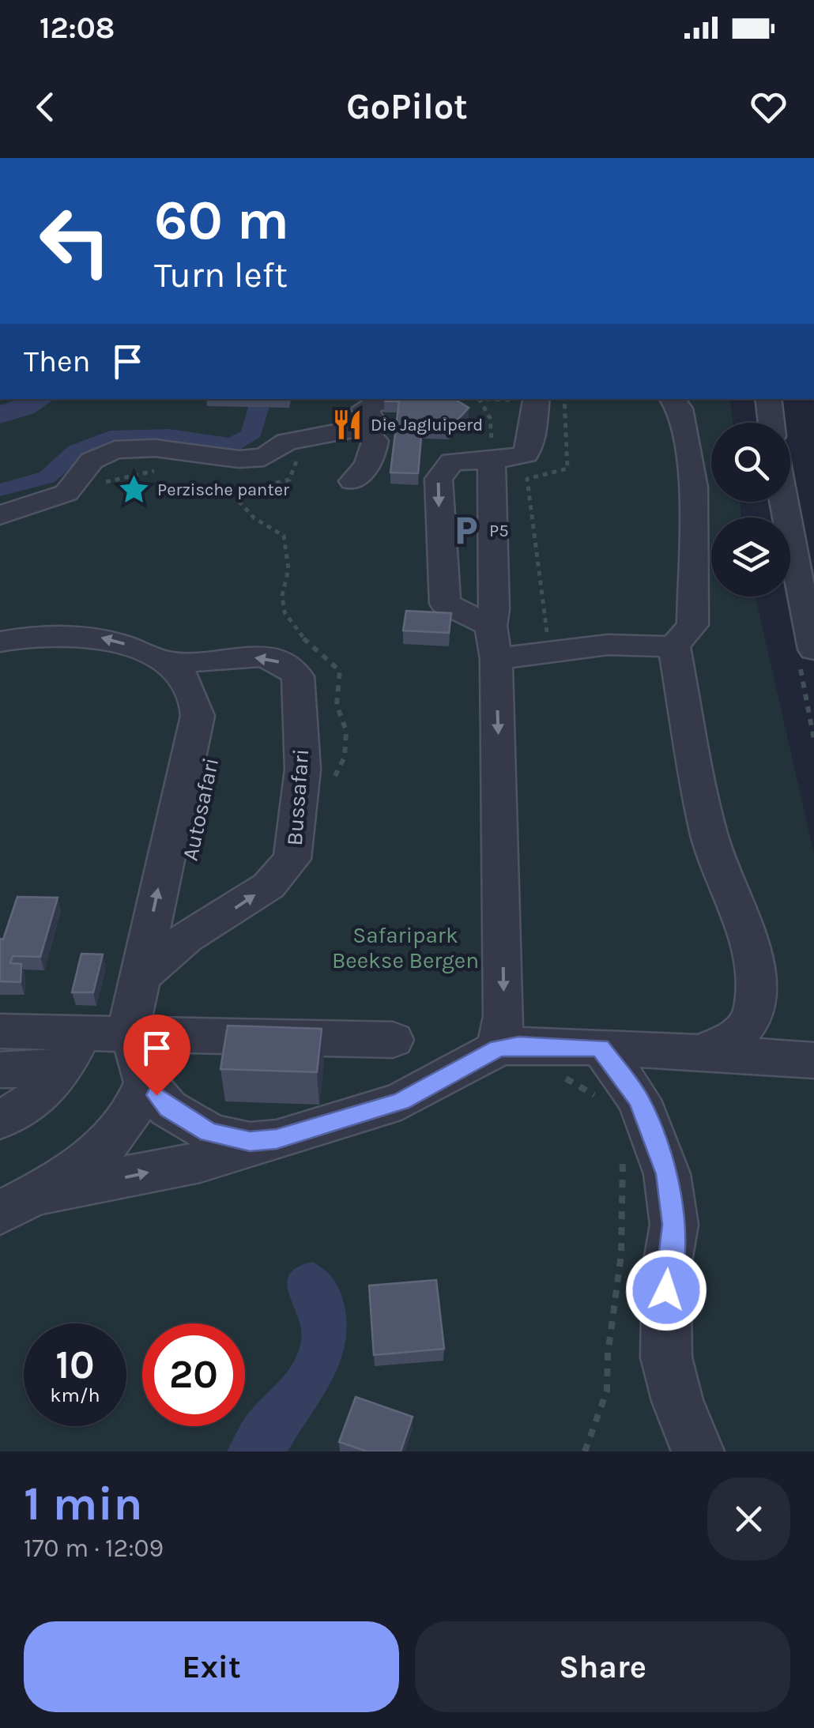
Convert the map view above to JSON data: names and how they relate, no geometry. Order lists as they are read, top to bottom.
{
  "streets": {
    "street": ["Bussafari", "Autosafari"]
  },
  "crossings": [
    ["Bussafari", "Autosafari"]
  ],
  "parks": ["Safaripark Beekse Bergen"],
  "places": {
    "restaurant": ["Die Jagluiperd"],
    "place": ["Perzische panter"],
    "parking": ["P5"]
  },
  "page": {
    "status": "12:08",
    "header": "GoPilot",
    "turn": ["60 m", "Turn left"],
    "then": "Then",
    "speed": "10 km/h",
    "limit": "20",
    "heading": ["1 min", "170 m · 12:09"],
    "buttons": ["Exit", "Share"]
  }
}
